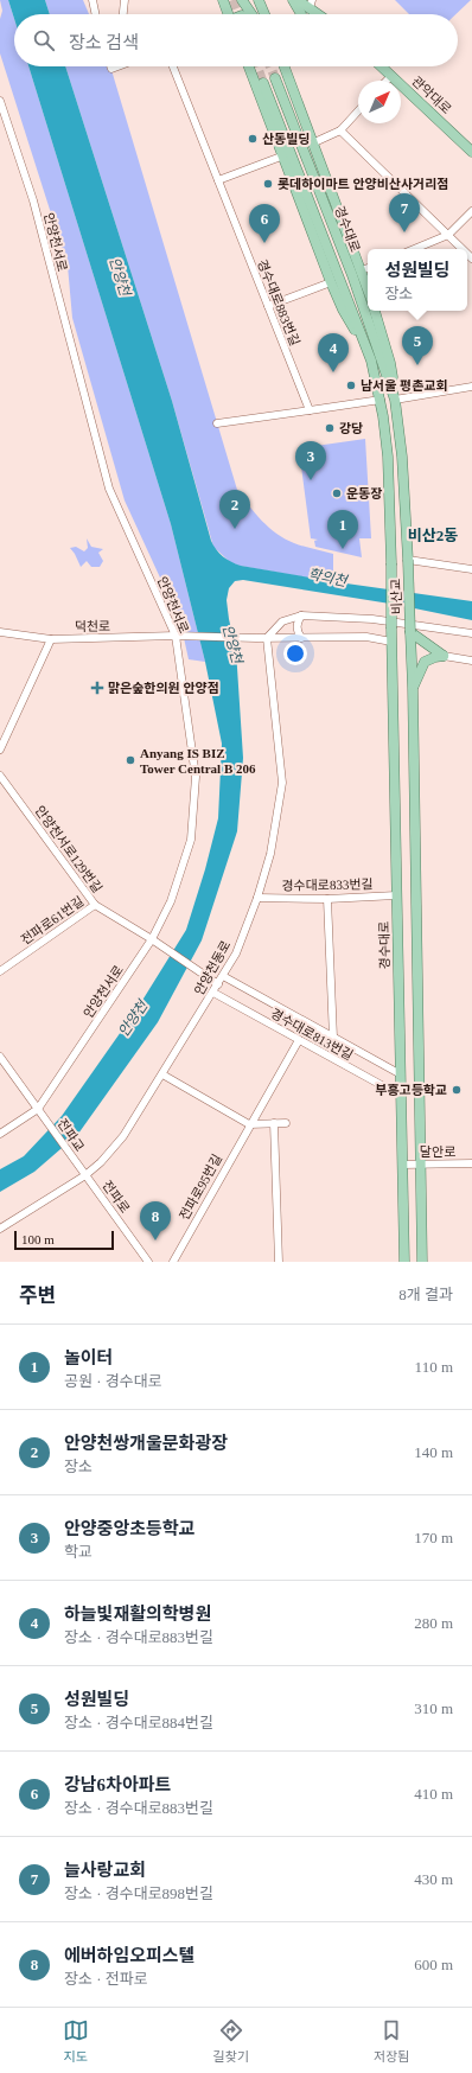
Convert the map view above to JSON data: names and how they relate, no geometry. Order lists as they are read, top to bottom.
{
  "streets": {
    "main road": ["관악대로", "경수대로", "비산교"],
    "street": [
      "안양천서로",
      "경수대로883번길",
      "덕천로",
      "안양천서로129번길",
      "경수대로833번길",
      "전파로61번길",
      "안양천동로",
      "경수대로813번길",
      "전파교",
      "달안로",
      "전파로95번길",
      "전파로"
    ]
  },
  "crossings": [
    ["경수대로", "비산교"],
    ["경수대로", "경수대로833번길"],
    ["경수대로", "경수대로813번길"],
    ["경수대로", "달안로"],
    ["안양천서로", "덕천로"],
    ["안양천서로", "안양천서로129번길"],
    ["안양천서로", "전파교"],
    ["덕천로", "안양천동로"],
    ["안양천서로129번길", "전파로61번길"],
    ["안양천서로129번길", "안양천동로"],
    ["경수대로833번길", "안양천동로"],
    ["경수대로833번길", "경수대로813번길"],
    ["안양천동로", "경수대로813번길"],
    ["안양천동로", "전파로"],
    ["경수대로813번길", "전파로95번길"],
    ["전파교", "전파로"]
  ],
  "districts": ["비산2동"],
  "water": ["안양천", "학의천"],
  "places": {
    "other": [
      "산동빌딩",
      "롯데하이마트 안양비산사거리점",
      "남서울 평촌교회",
      "강당",
      "운동장",
      "Anyang IS BIZ Tower Central B 206",
      "부흥고등학교"
    ],
    "health": ["맑은숲한의원 안양점"]
  },
  "scale_bar": "100 m",
  "north": "top right",
  "page": {
    "search": "장소 검색",
    "pins": [
      "7",
      "6",
      "5",
      "4",
      "3",
      "2",
      "1",
      "8"
    ],
    "popup": ["성원빌딩", "장소"],
    "scale": "100 m",
    "heading": ["주변", "8개 결과"],
    "list": [
      {
        "mark": "1",
        "name": "놀이터",
        "note": "공원 · 경수대로",
        "value": "110 m"
      },
      {
        "mark": "2",
        "name": "안양천쌍개울문화광장",
        "note": "장소",
        "value": "140 m"
      },
      {
        "mark": "3",
        "name": "안양중앙초등학교",
        "note": "학교",
        "value": "170 m"
      },
      {
        "mark": "4",
        "name": "하늘빛재활의학병원",
        "note": "장소 · 경수대로883번길",
        "value": "280 m"
      },
      {
        "mark": "5",
        "name": "성원빌딩",
        "note": "장소 · 경수대로884번길",
        "value": "310 m"
      },
      {
        "mark": "6",
        "name": "강남6차아파트",
        "note": "장소 · 경수대로883번길",
        "value": "410 m"
      },
      {
        "mark": "7",
        "name": "늘사랑교회",
        "note": "장소 · 경수대로898번길",
        "value": "430 m"
      },
      {
        "mark": "8",
        "name": "에버하임오피스텔",
        "note": "장소 · 전파로",
        "value": "600 m"
      }
    ],
    "nav": ["지도", "길찾기", "저장됨"]
  }
}
